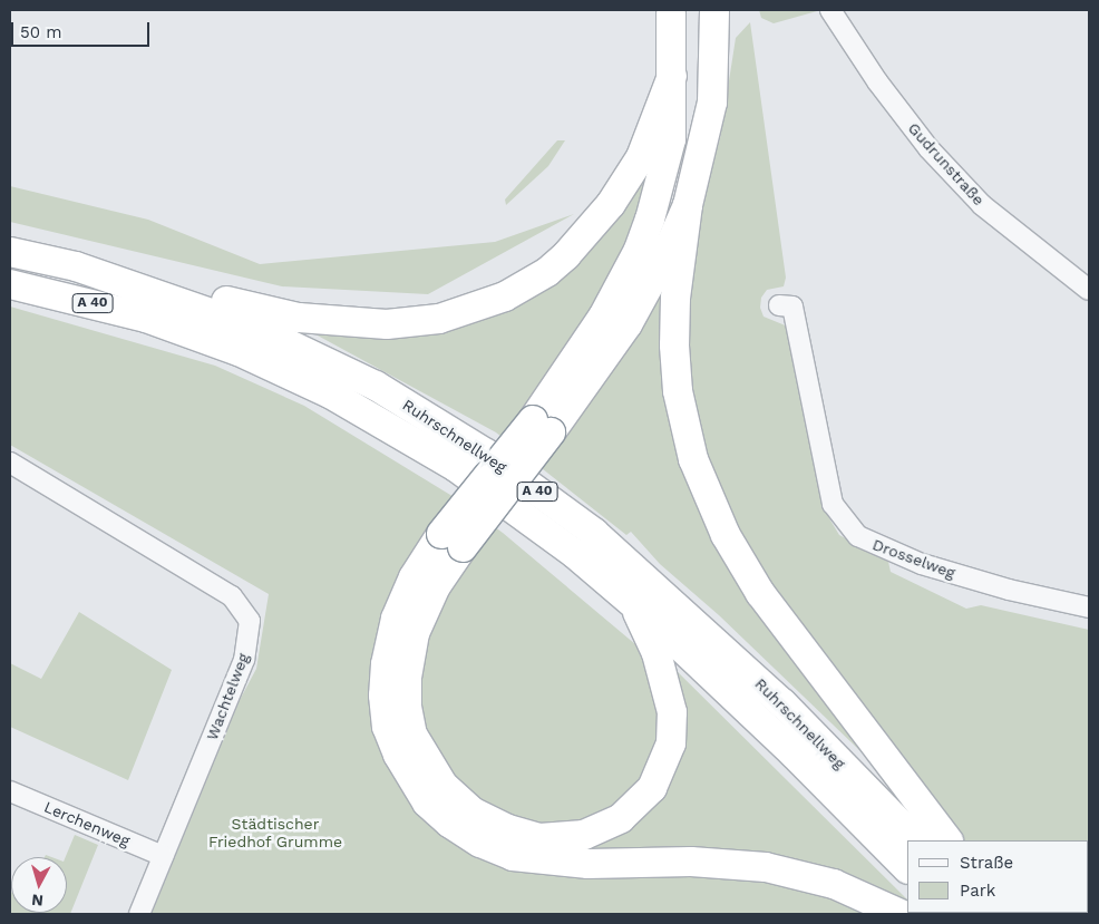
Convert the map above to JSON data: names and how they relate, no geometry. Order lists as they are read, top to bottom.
{
  "streets": {
    "highway": ["A 40", "Ruhrschnellweg"],
    "street": [
      "Gudrunstraße",
      "Drosselweg",
      "Wachtelweg",
      "Lerchenweg"
    ]
  },
  "crossings": [
    ["Wachtelweg", "Lerchenweg"]
  ],
  "parks": ["Städtischer Friedhof Grumme"],
  "legend": ["Straße", "Park"],
  "scale_bar": "50 m",
  "north": "bottom"
}
